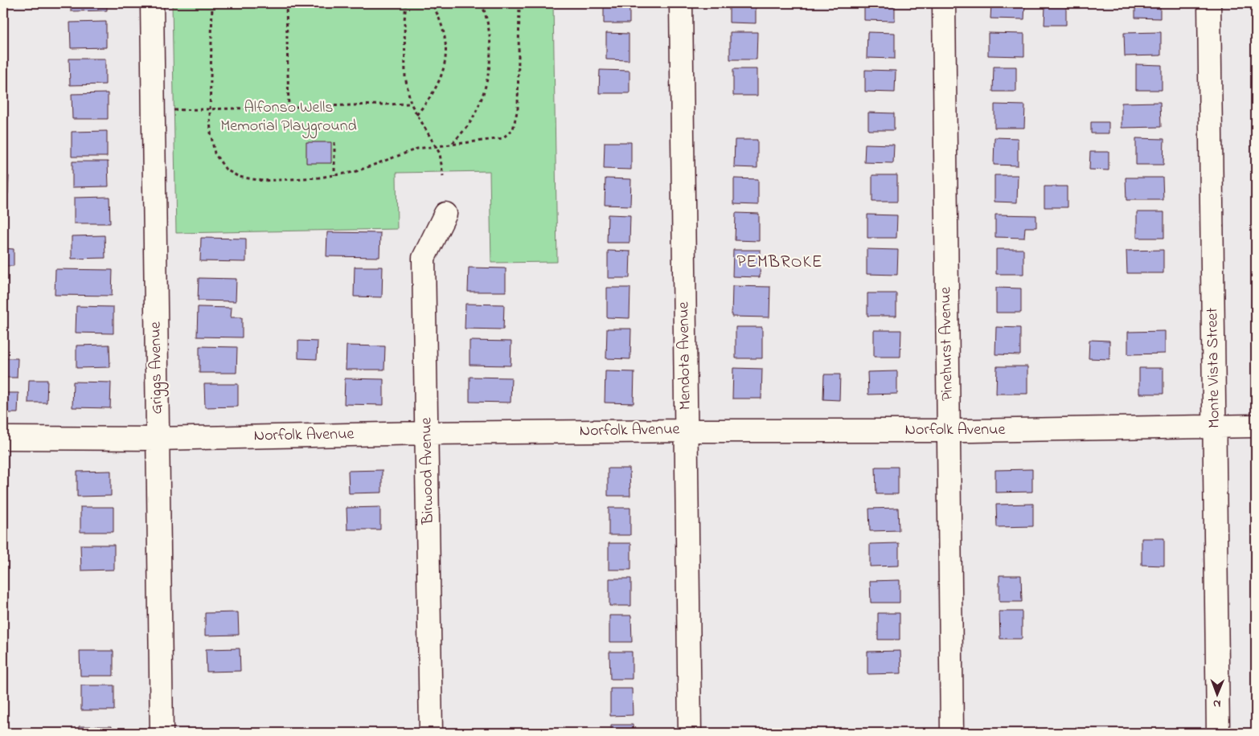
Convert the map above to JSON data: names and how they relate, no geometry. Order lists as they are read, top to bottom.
{
  "streets": {
    "street": [
      "Pinehurst Avenue",
      "Mendota Avenue",
      "Griggs Avenue",
      "Monte Vista Street",
      "Norfolk Avenue",
      "Birwood Avenue"
    ]
  },
  "crossings": [
    ["Pinehurst Avenue", "Norfolk Avenue"],
    ["Mendota Avenue", "Norfolk Avenue"],
    ["Griggs Avenue", "Norfolk Avenue"],
    ["Monte Vista Street", "Norfolk Avenue"],
    ["Norfolk Avenue", "Birwood Avenue"]
  ],
  "districts": ["PEMBROKE"],
  "parks": ["Alfonso Wells Memorial Playground"],
  "north": "bottom"
}
